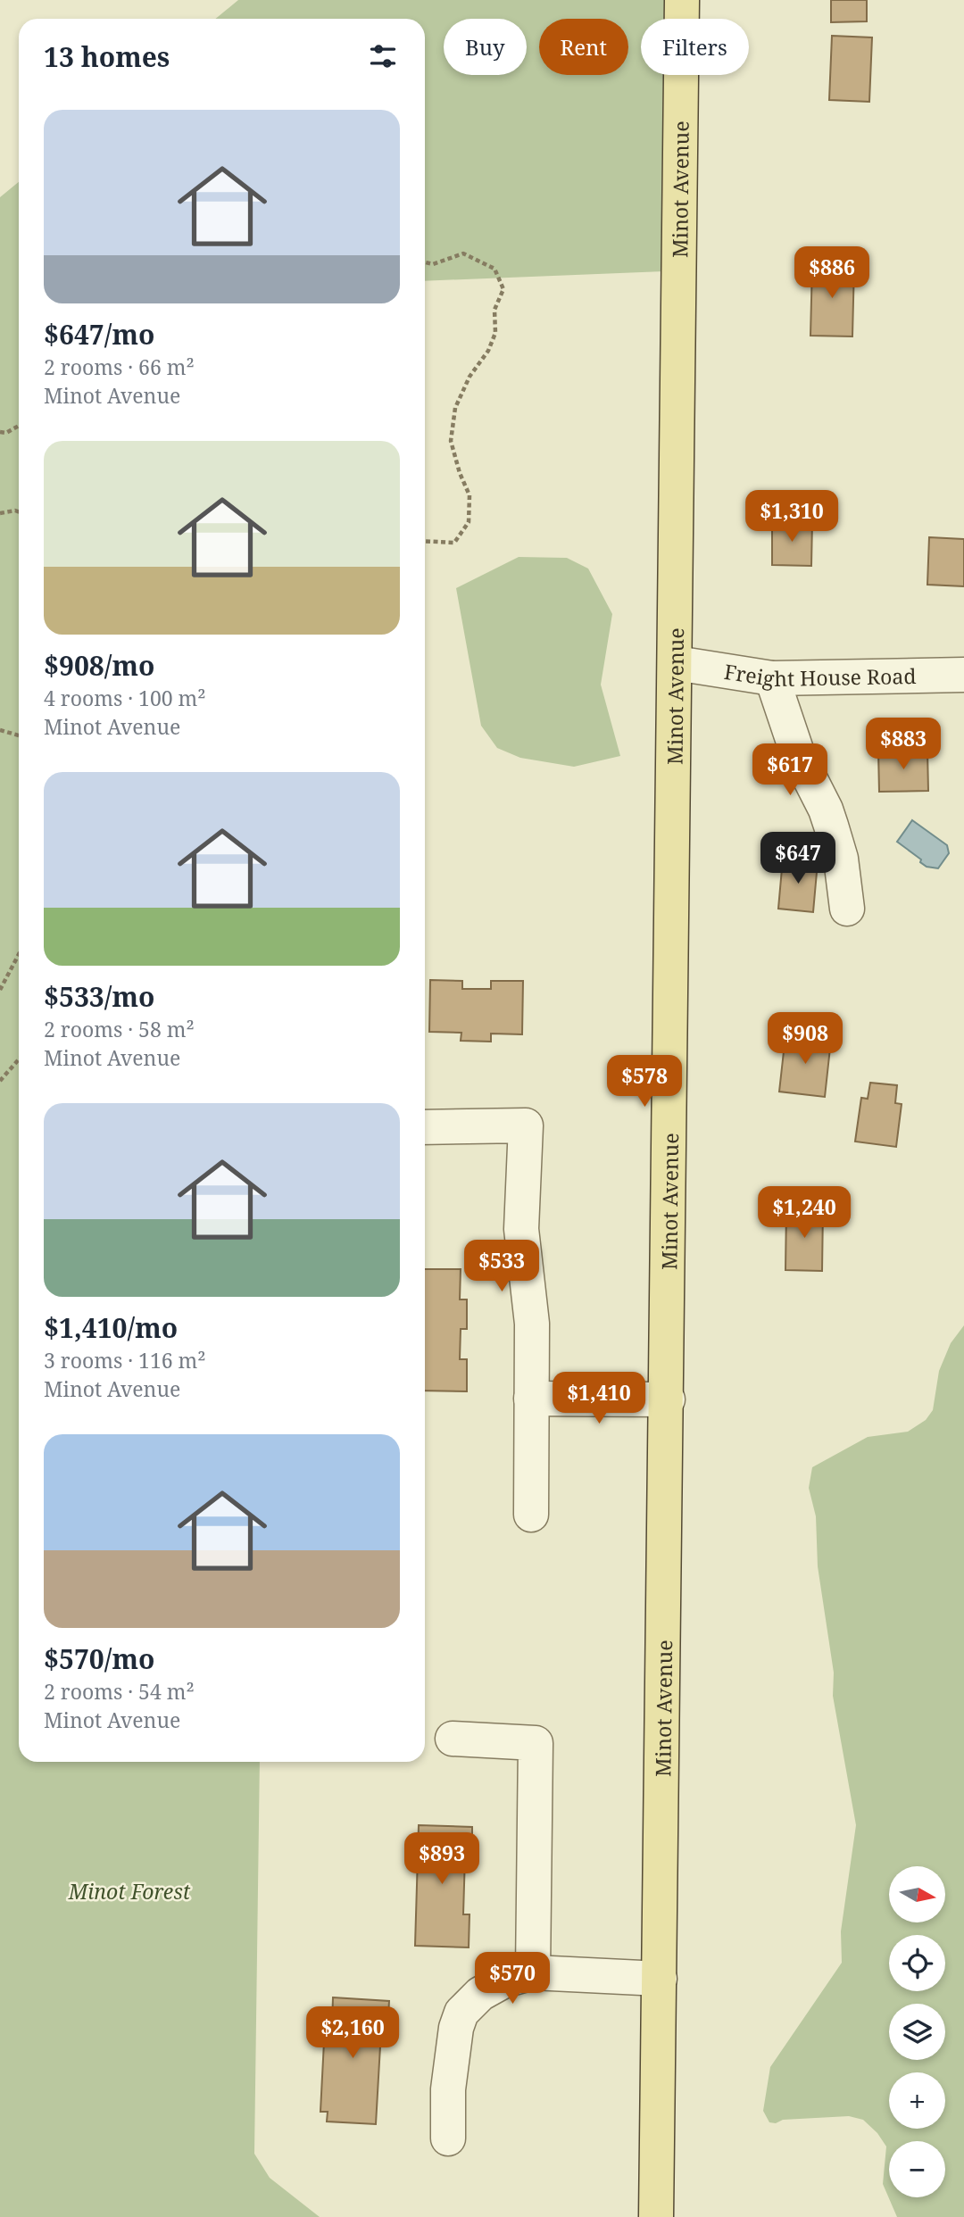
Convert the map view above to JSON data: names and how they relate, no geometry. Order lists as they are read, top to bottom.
{
  "streets": {
    "main road": ["Minot Avenue"],
    "street": ["Freight House Road"]
  },
  "crossings": [
    ["Minot Avenue", "Freight House Road"]
  ],
  "parks": ["Minot Forest"],
  "north": "right",
  "page": {
    "chip": ["Buy", "Rent", "Filters"],
    "heading": "13 homes",
    "list": [
      {
        "name": "$647/mo",
        "note": "2 rooms · 66 m² · Minot Avenue"
      },
      {
        "name": "$908/mo",
        "note": "4 rooms · 100 m² · Minot Avenue"
      },
      {
        "name": "$533/mo",
        "note": "2 rooms · 58 m² · Minot Avenue"
      },
      {
        "name": "$1,410/mo",
        "note": "3 rooms · 116 m² · Minot Avenue"
      },
      {
        "name": "$570/mo",
        "note": "2 rooms · 54 m² · Minot Avenue"
      }
    ],
    "price": [
      "$886",
      "$1,310",
      "$883",
      "$617",
      "$647",
      "$908",
      "$578",
      "$1,240",
      "$533",
      "$1,410",
      "$893",
      "$570",
      "$2,160"
    ],
    "map_buttons": ["+", "−"]
  }
}
